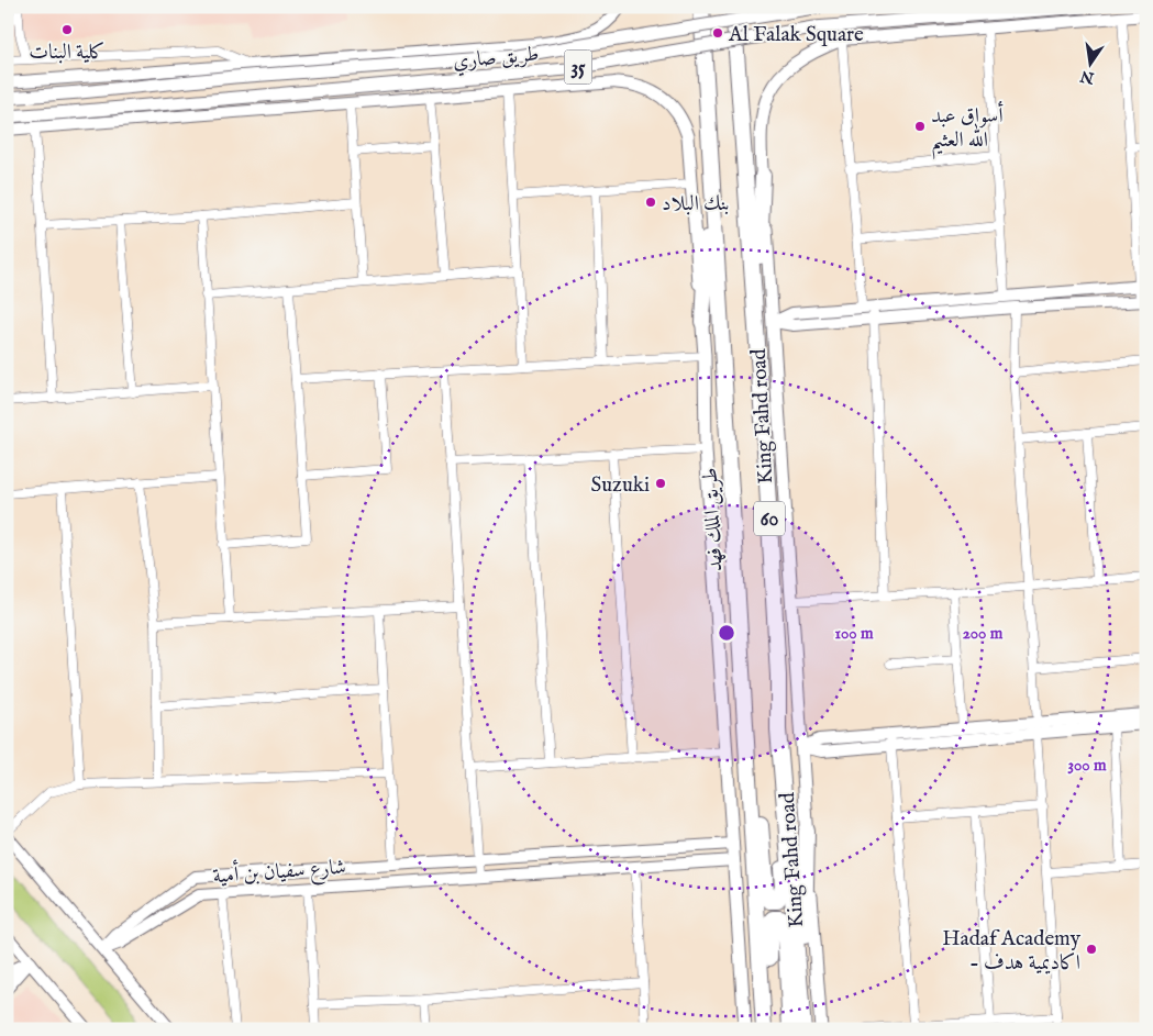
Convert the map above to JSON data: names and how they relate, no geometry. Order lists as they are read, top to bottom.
{
  "streets": {
    "highway": ["60", "طريق الملك فهد"],
    "main road": ["طريق صاري", "35", "King Fahd road"],
    "street": ["شارع سفيان بن أمية"]
  },
  "crossings": [
    ["طريق الملك فهد", "شارع سفيان بن أمية"]
  ],
  "places": [
    "كلية البنات",
    "Al Falak Square",
    "أسواق عبد الله العثيم",
    "بنك البلاد",
    "Suzuki",
    "Hadaf Academy - اكاديمية هدف"
  ],
  "north": "bottom",
  "rings": ["100 m", "200 m", "300 m"]
}
